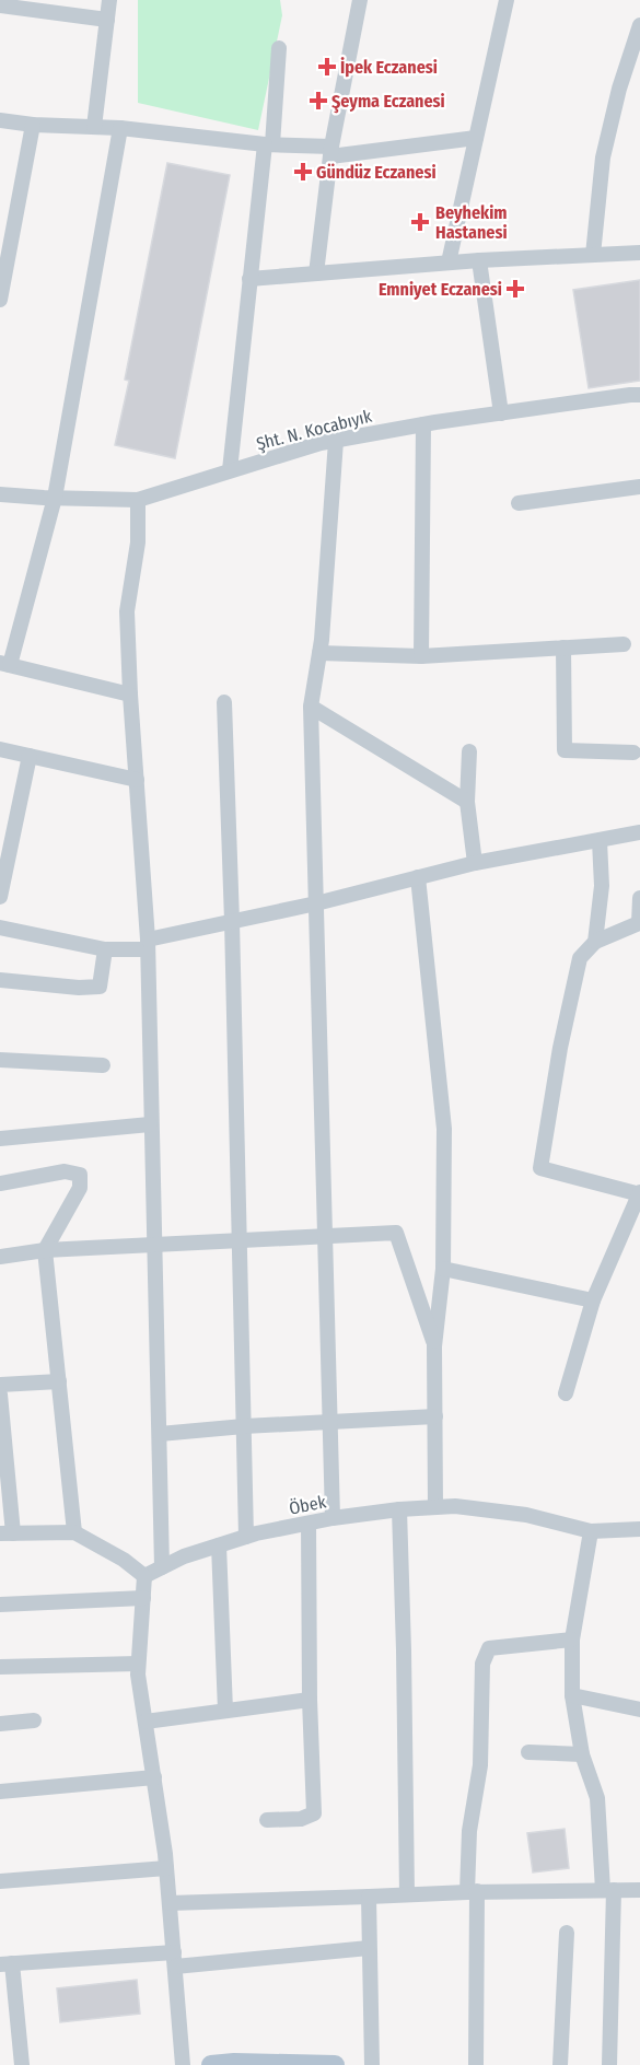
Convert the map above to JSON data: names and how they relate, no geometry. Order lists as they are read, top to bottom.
{
  "streets": {
    "street": ["Şht. N. Kocabıyık", "Öbek"]
  },
  "places": {
    "health": [
      "İpek Eczanesi",
      "Şeyma Eczanesi",
      "Gündüz Eczanesi",
      "Beyhekim Hastanesi",
      "Emniyet Eczanesi"
    ]
  }
}
